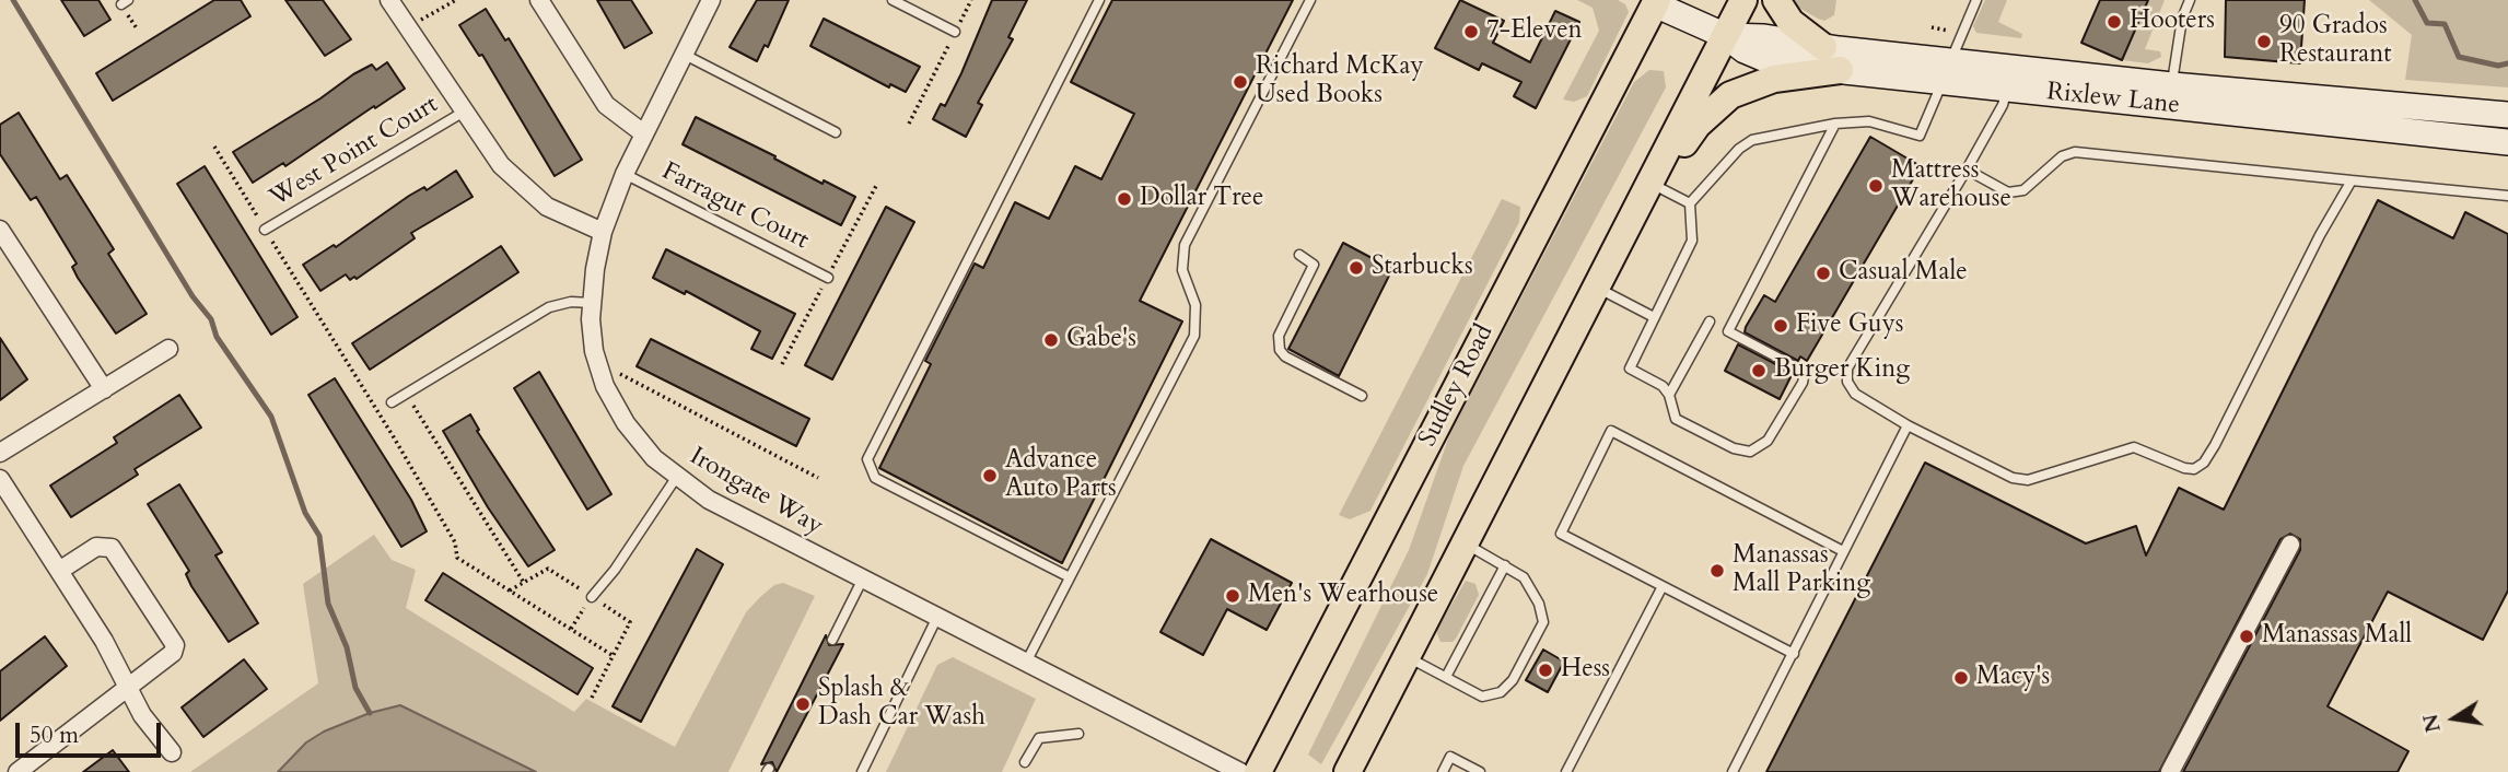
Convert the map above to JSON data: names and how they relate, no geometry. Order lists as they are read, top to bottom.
{
  "streets": {
    "main road": ["Sudley Road"],
    "street": ["Rixlew Lane", "Irongate Way"],
    "lane": ["West Point Court", "Farragut Court"]
  },
  "crossings": [
    ["Rixlew Lane", "Sudley Road"],
    ["Farragut Court", "Irongate Way"]
  ],
  "places": [
    "Hooters",
    "7-Eleven",
    "90 Grados Restaurant",
    "Richard McKay Used Books",
    "Mattress Warehouse",
    "Dollar Tree",
    "Starbucks",
    "Casual Male",
    "Five Guys",
    "Gabe's",
    "Burger King",
    "Advance Auto Parts",
    "Manassas Mall Parking",
    "Men's Wearhouse",
    "Manassas Mall",
    "Hess",
    "Macy's",
    "Splash & Dash Car Wash"
  ],
  "scale_bar": "50 m",
  "north": "left"
}
